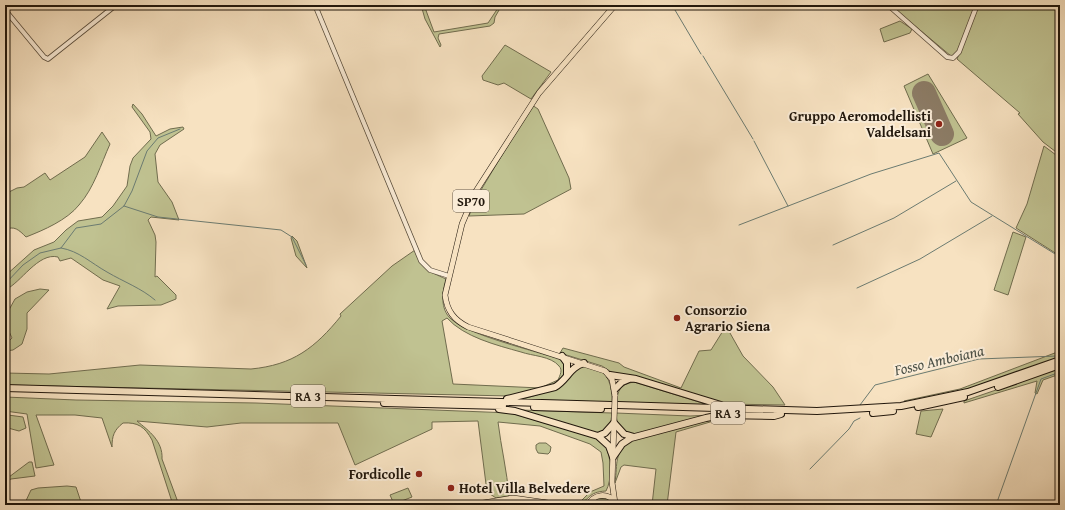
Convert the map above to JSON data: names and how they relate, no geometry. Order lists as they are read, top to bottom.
{
  "streets": {
    "highway": ["RA 3"],
    "main road": ["SP70"]
  },
  "water": ["Fosso Amboiana"],
  "places": [
    "Gruppo Aeromodellisti Valdelsani",
    "Consorzio Agrario Siena",
    "Fordicolle",
    "Hotel Villa Belvedere"
  ]
}
